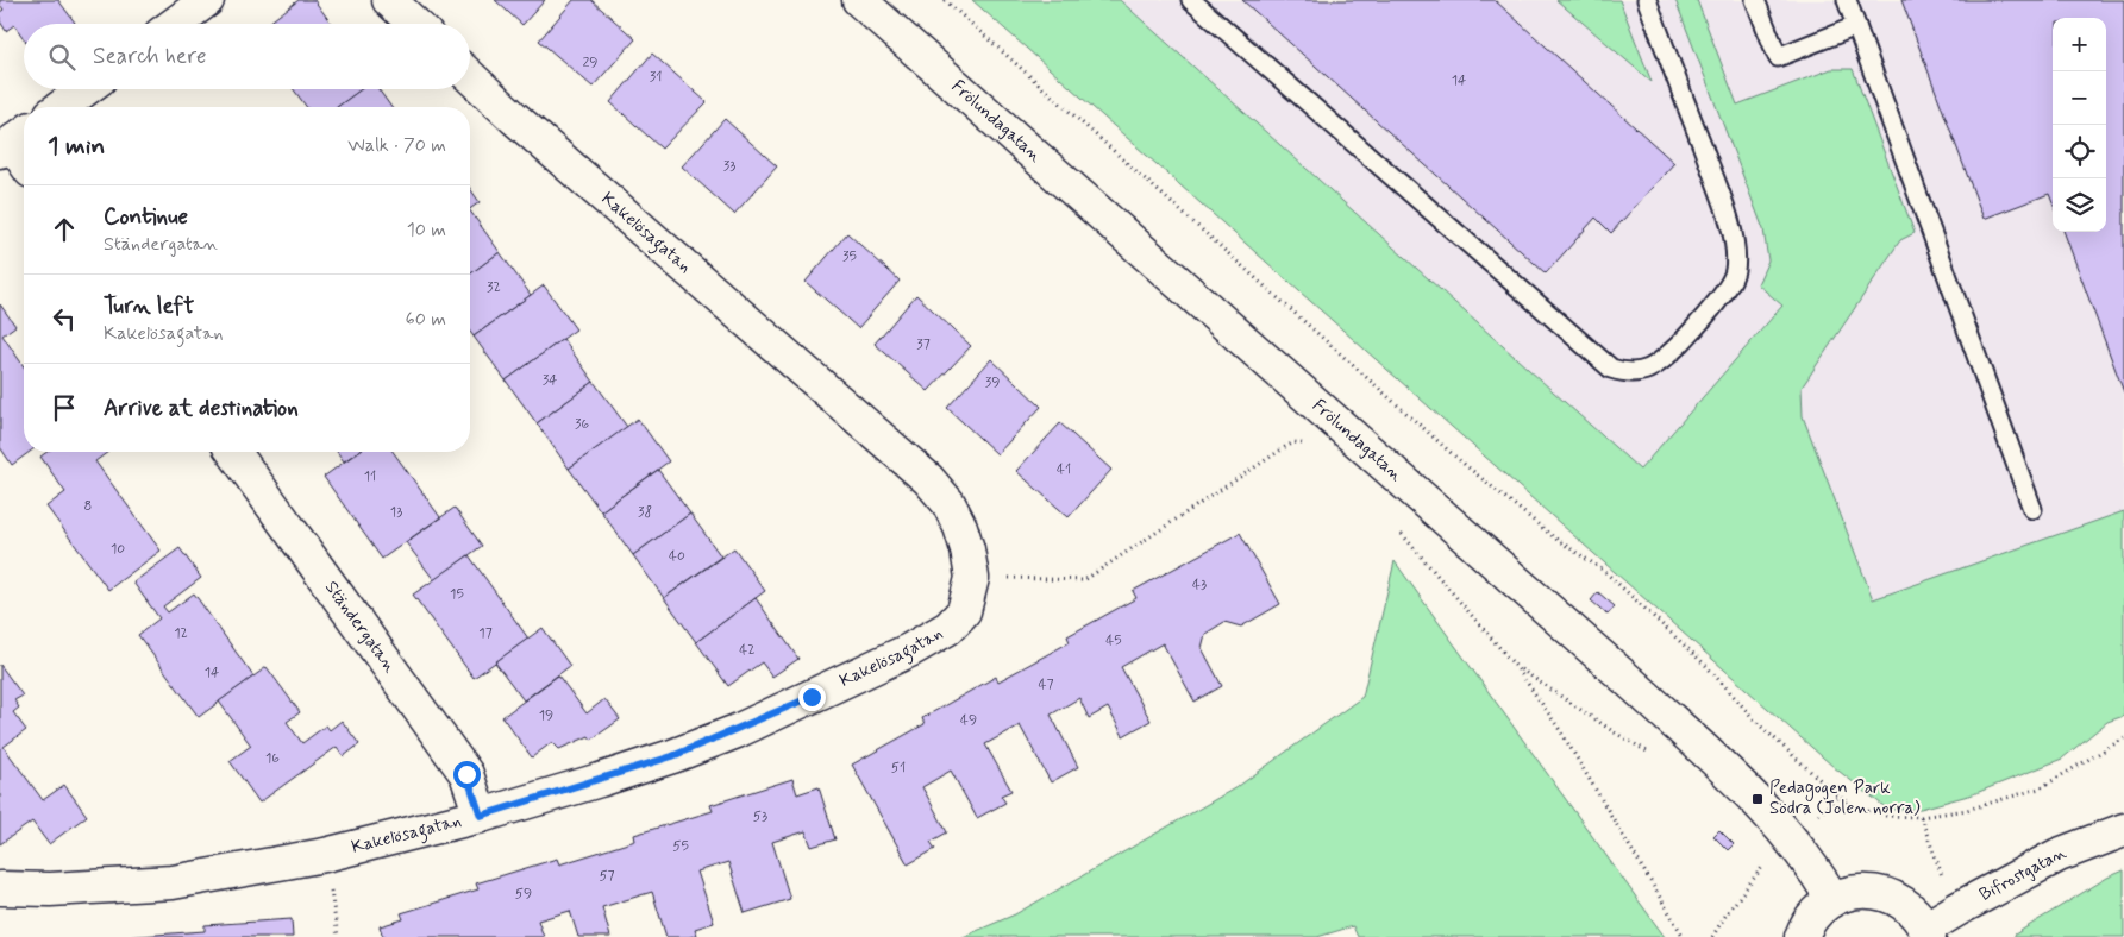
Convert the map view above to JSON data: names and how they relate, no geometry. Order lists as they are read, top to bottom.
{
  "streets": {
    "street": [
      "Frölundagatan",
      "Kakelösagatan",
      "Ständergatan",
      "Bifrostgatan"
    ]
  },
  "crossings": [
    ["Frölundagatan", "Bifrostgatan"],
    ["Kakelösagatan", "Ständergatan"]
  ],
  "places": {
    "transit": ["Pedagogen Park Södra (Jolen norra)"]
  },
  "house_numbers": [
    "29",
    "31",
    "14",
    "33",
    "35",
    "32",
    "37",
    "34",
    "39",
    "36",
    "41",
    "11",
    "8",
    "13",
    "38",
    "10",
    "40",
    "43",
    "15",
    "12",
    "17",
    "45",
    "42",
    "14",
    "47",
    "19",
    "49",
    "16",
    "51",
    "53",
    "55",
    "57",
    "59"
  ],
  "page": {
    "map_buttons": ["+", "−"],
    "search": "Search here",
    "heading": ["1 min", "Walk · 70 m"],
    "list": [
      ["Continue", "Ständergatan", "10 m"],
      ["Turn left", "Kakelösagatan", "60 m"],
      "Arrive at destination"
    ]
  }
}
